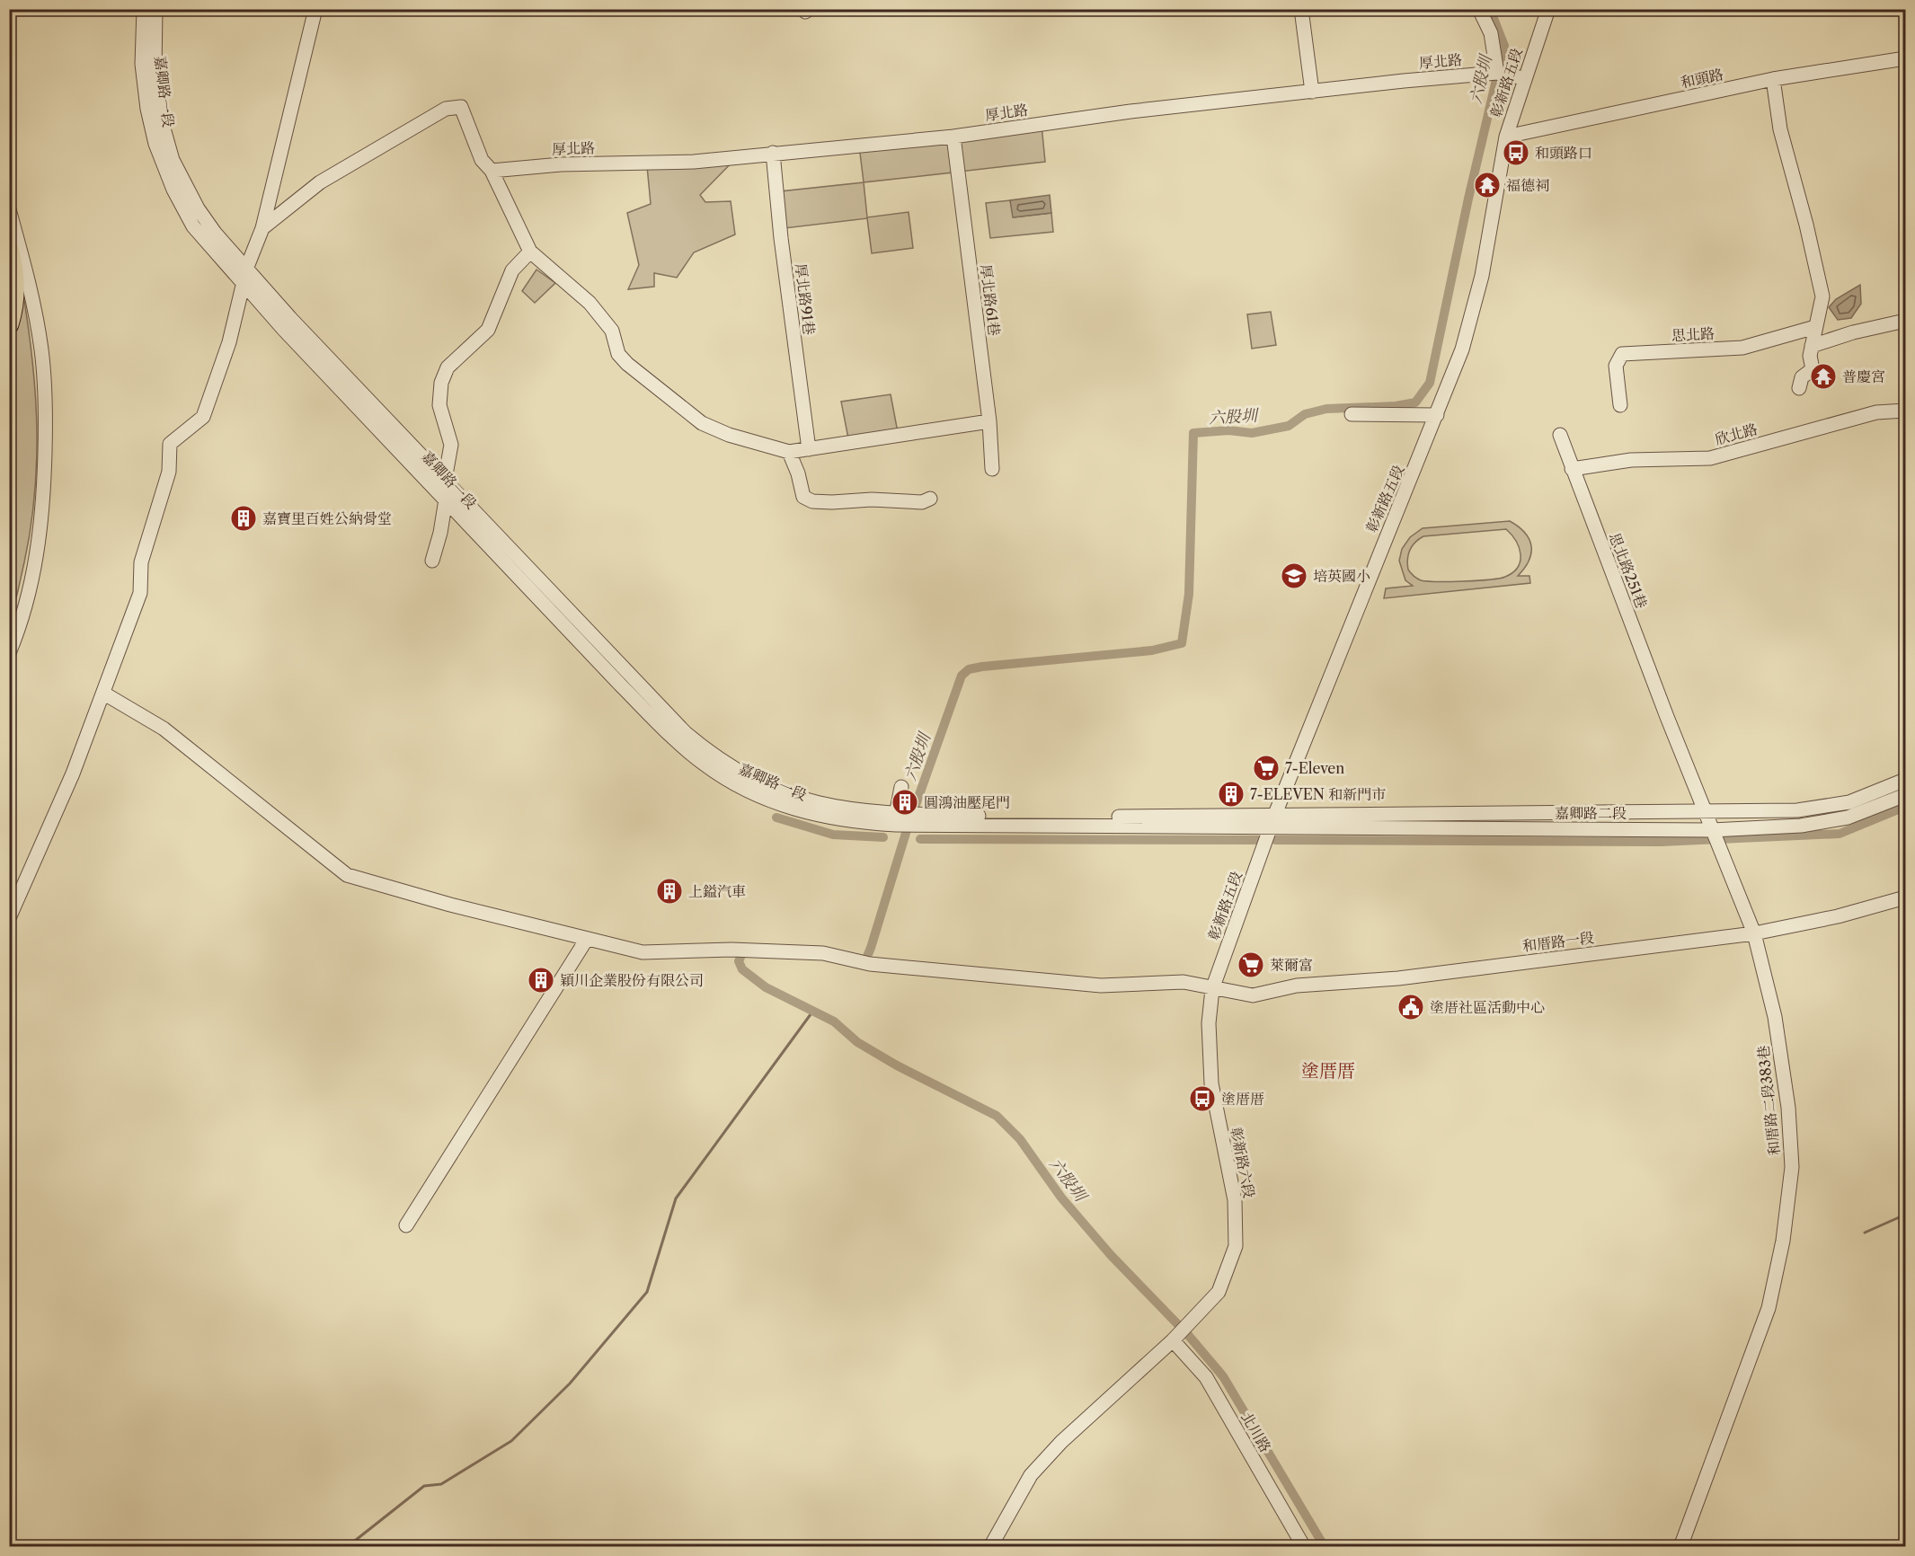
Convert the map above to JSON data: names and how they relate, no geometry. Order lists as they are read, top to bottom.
{
  "streets": {
    "street": [
      "厚北路",
      "和頭路",
      "彰新路五段",
      "嘉卿路一段",
      "厚北路91巷",
      "厚北路61巷",
      "思北路",
      "欣北路",
      "思北路251巷",
      "嘉卿路二段",
      "和厝路一段",
      "和厝路二段383巷",
      "彰新路六段",
      "北川路"
    ]
  },
  "crossings": [
    ["厚北路", "彰新路五段"],
    ["厚北路", "厚北路91巷"],
    ["厚北路", "厚北路61巷"],
    ["和頭路", "彰新路五段"],
    ["彰新路五段", "嘉卿路二段"],
    ["彰新路五段", "和厝路一段"],
    ["彰新路五段", "彰新路六段"],
    ["欣北路", "思北路251巷"],
    ["思北路251巷", "和厝路二段383巷"],
    ["嘉卿路二段", "和厝路二段383巷"],
    ["和厝路一段", "和厝路二段383巷"],
    ["和厝路一段", "彰新路六段"],
    ["彰新路六段", "北川路"]
  ],
  "districts": ["塗厝厝"],
  "water": ["六股圳"],
  "places": {
    "bus stop": ["和頭路口", "塗厝厝"],
    "temple": ["福德祠", "普慶宮"],
    "building": [
      "嘉寶里百姓公納骨堂",
      "7-ELEVEN 和新門市",
      "圓鴻油壓尾門",
      "上鎰汽車",
      "穎川企業股份有限公司"
    ],
    "school or university": ["培英國小"],
    "supermarket": ["7-Eleven", "萊爾富"],
    "public building": ["塗厝社區活動中心"]
  }
}
